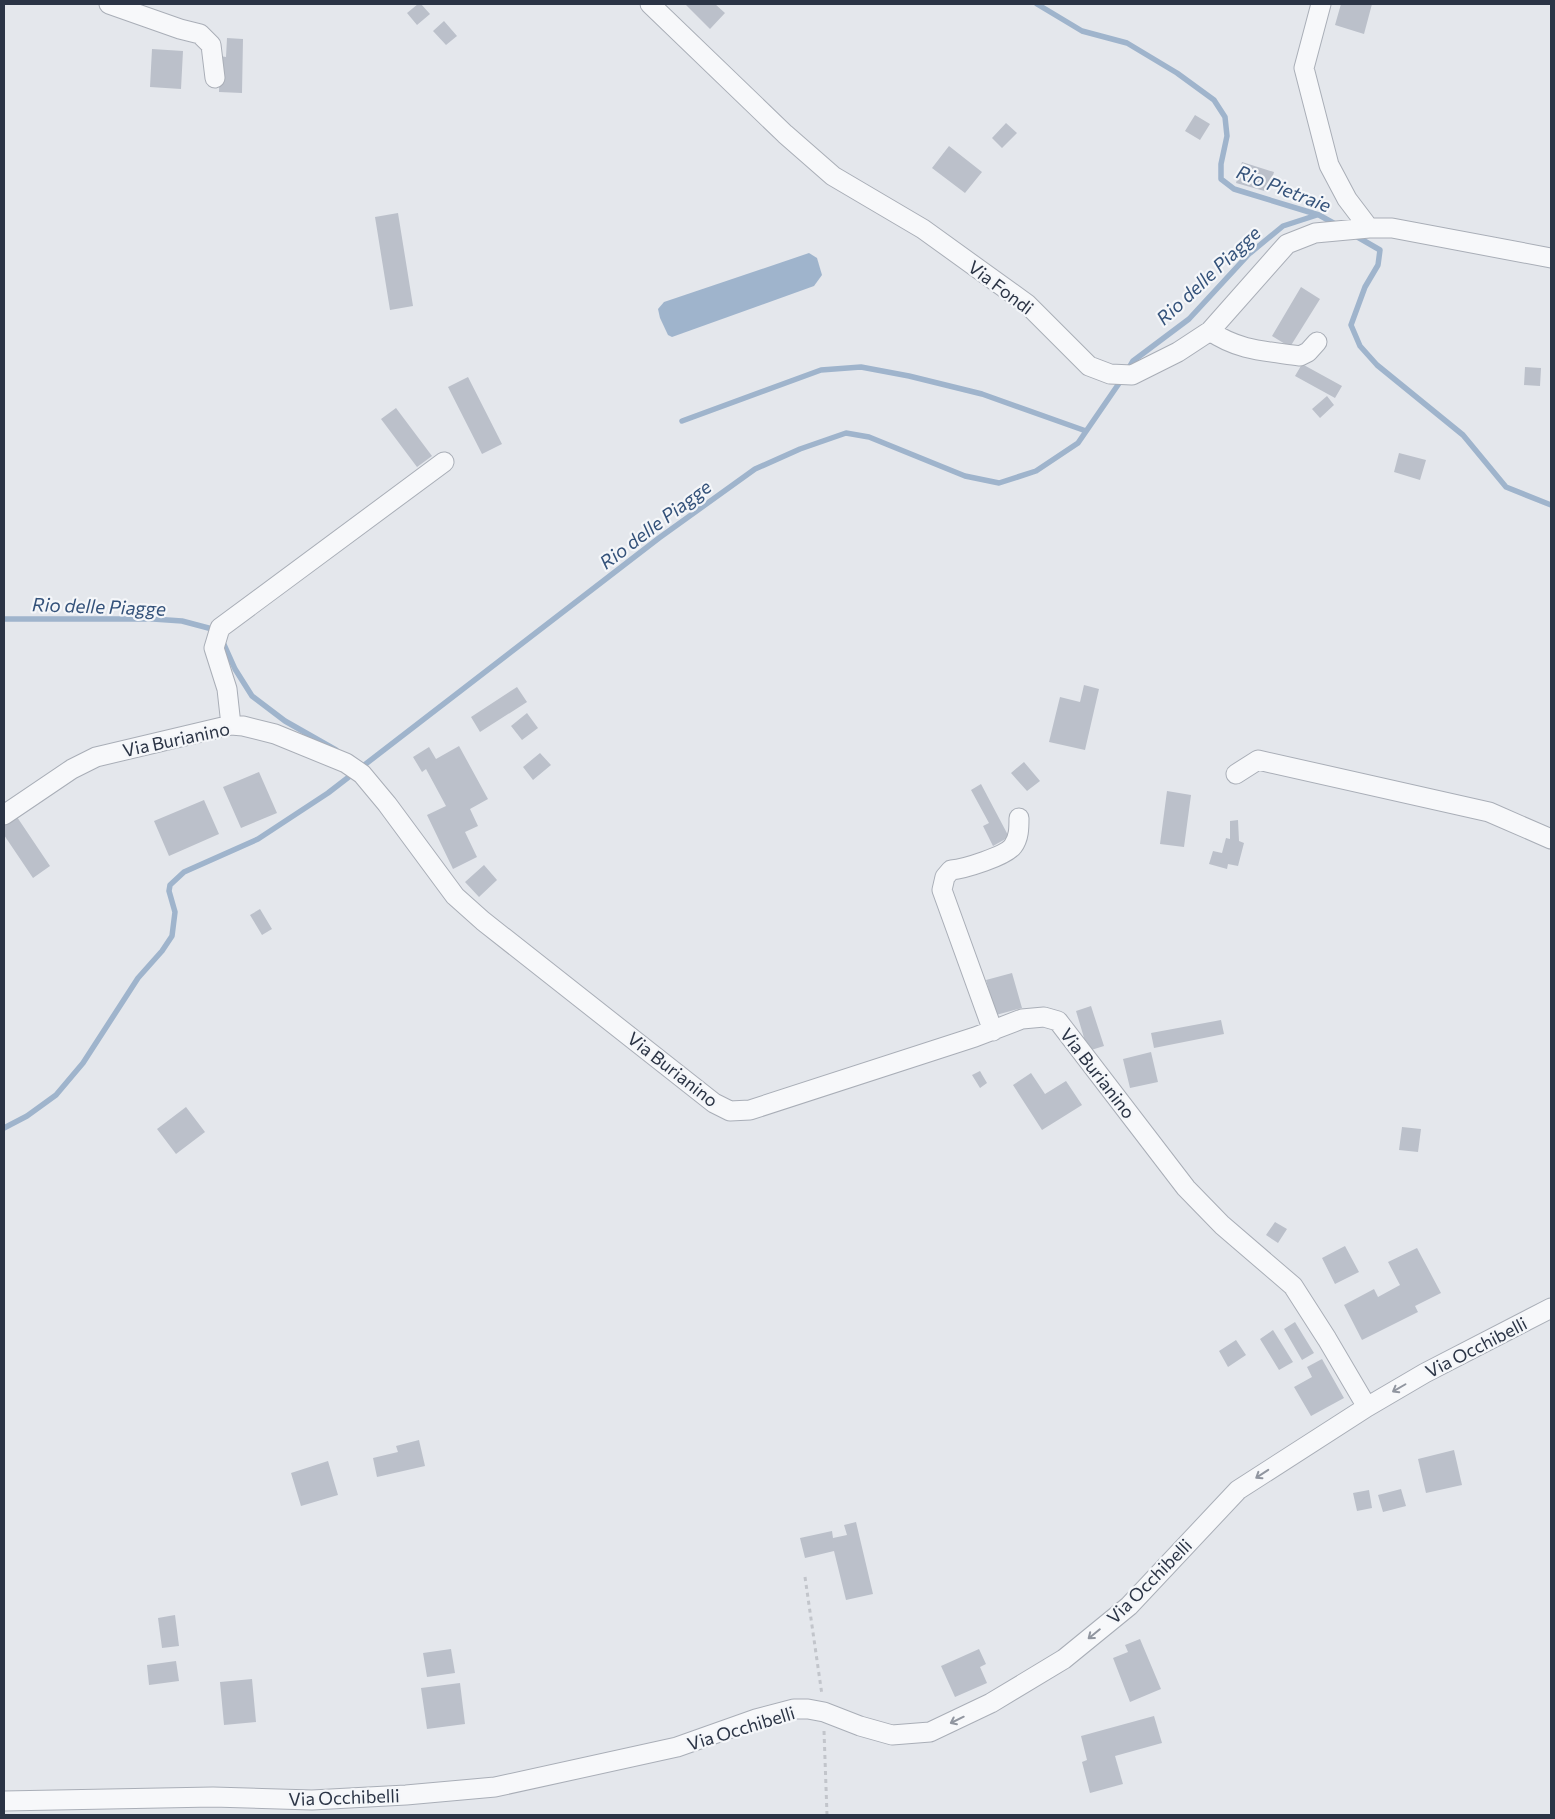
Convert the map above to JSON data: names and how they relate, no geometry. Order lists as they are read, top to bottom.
{
  "streets": {
    "street": ["Via Fondi", "Via Burianino", "Via Occhibelli"]
  },
  "crossings": [
    ["Via Burianino", "Via Occhibelli"]
  ],
  "one_way": ["Via Occhibelli"],
  "water": ["Rio Pietraie", "Rio delle Piagge"]
}
